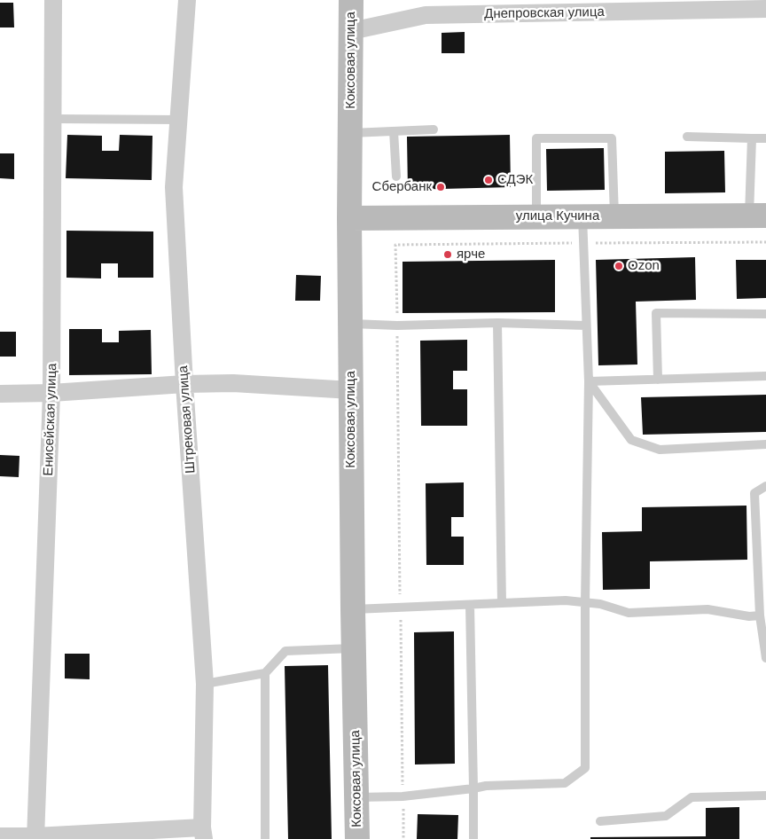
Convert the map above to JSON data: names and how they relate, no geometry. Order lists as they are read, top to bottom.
{
  "streets": {
    "main road": ["Коксовая улица", "улица Кучина"],
    "street": ["Днепровская улица", "Енисейская улица", "Штрековая улица"]
  },
  "crossings": [
    ["Днепровская улица", "Коксовая улица"],
    ["Коксовая улица", "улица Кучина"]
  ],
  "places": [
    "СДЭК",
    "Сбербанк",
    "ярче",
    "Ozon"
  ]
}
